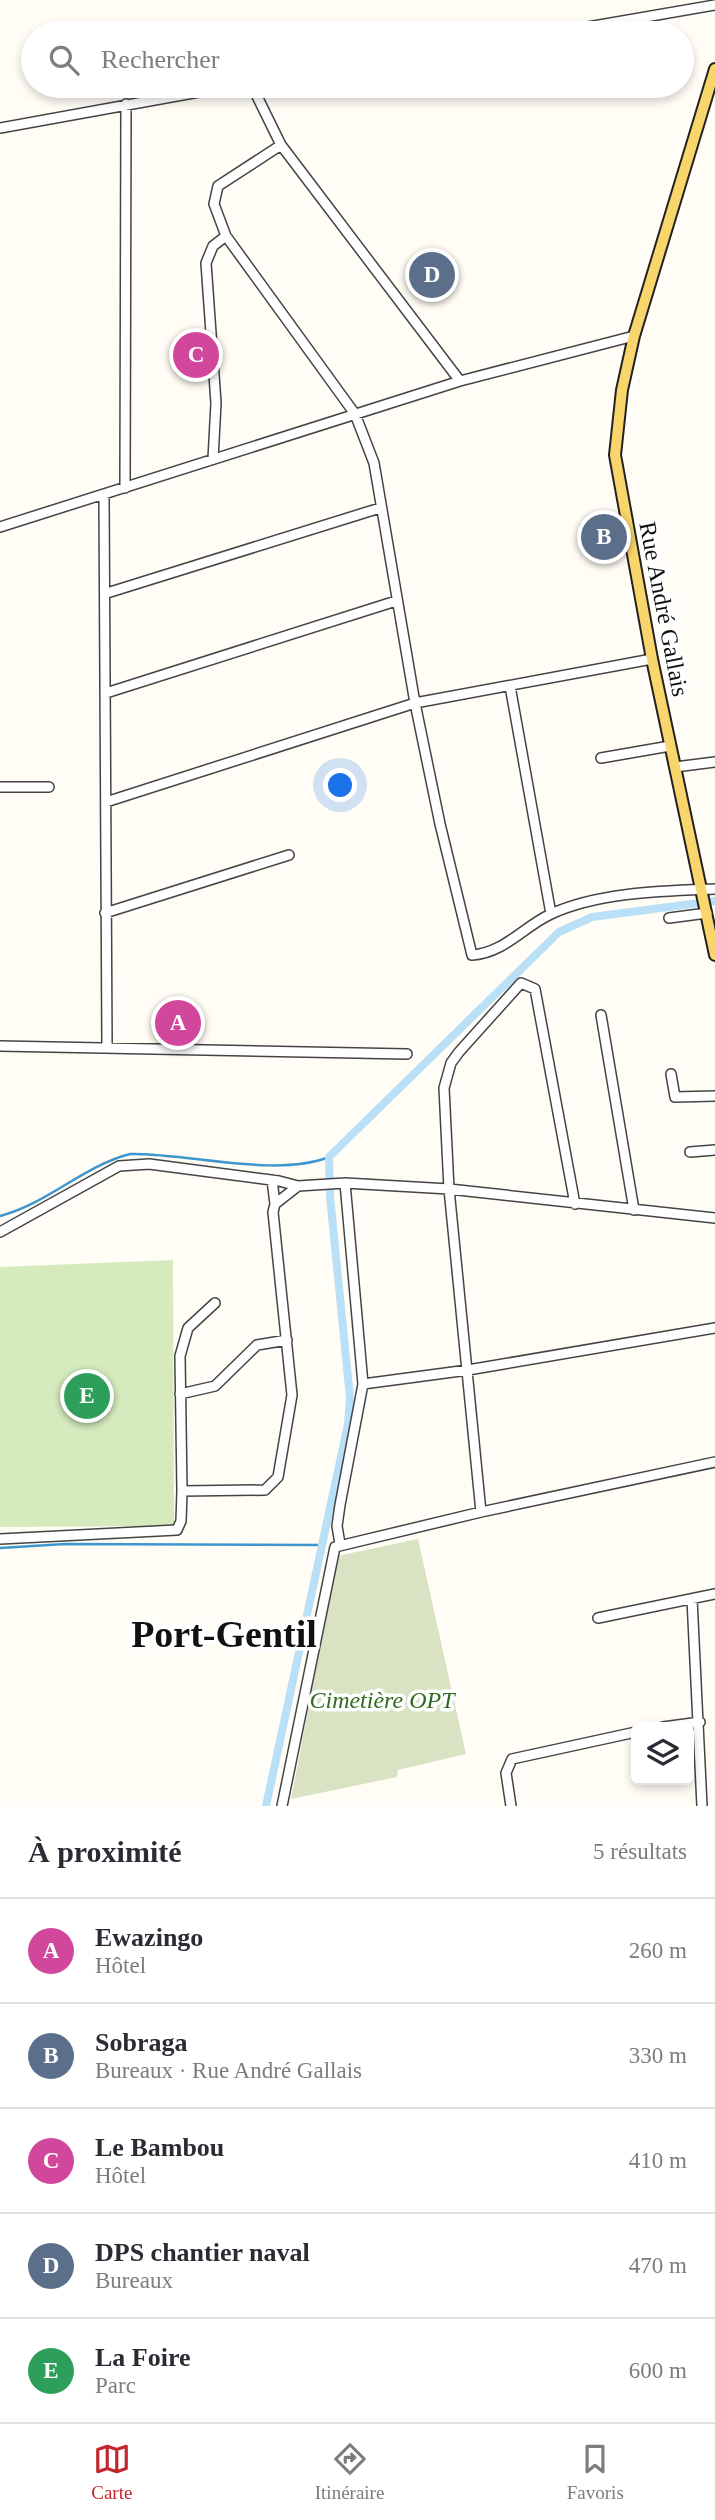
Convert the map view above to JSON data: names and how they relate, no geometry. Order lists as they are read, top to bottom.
{
  "streets": {
    "main road": ["Rue André Gallais"]
  },
  "districts": ["Port-Gentil"],
  "parks": ["Cimetière OPT"],
  "page": {
    "search": "Rechercher",
    "pins": [
      "D",
      "C",
      "B",
      "A",
      "E"
    ],
    "heading": ["À proximité", "5 résultats"],
    "list": [
      {
        "mark": "A",
        "name": "Ewazingo",
        "note": "Hôtel",
        "value": "260 m"
      },
      {
        "mark": "B",
        "name": "Sobraga",
        "note": "Bureaux · Rue André Gallais",
        "value": "330 m"
      },
      {
        "mark": "C",
        "name": "Le Bambou",
        "note": "Hôtel",
        "value": "410 m"
      },
      {
        "mark": "D",
        "name": "DPS chantier naval",
        "note": "Bureaux",
        "value": "470 m"
      },
      {
        "mark": "E",
        "name": "La Foire",
        "note": "Parc",
        "value": "600 m"
      }
    ],
    "nav": ["Carte", "Itinéraire", "Favoris"]
  }
}
